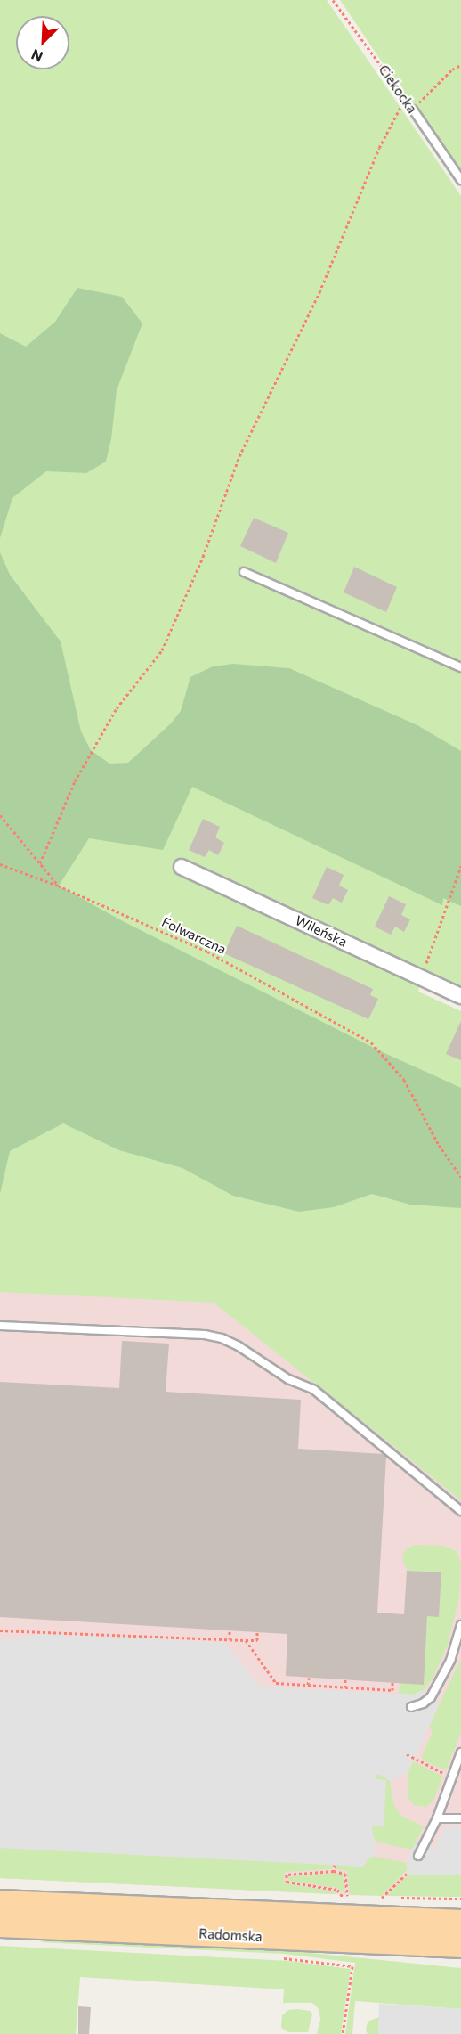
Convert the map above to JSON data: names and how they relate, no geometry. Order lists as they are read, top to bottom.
{
  "streets": {
    "main road": ["Radomska"],
    "street": ["Wileńska"],
    "lane": ["Ciekocka"],
    "path": ["Folwarczna"]
  },
  "north": "bottom left"
}
